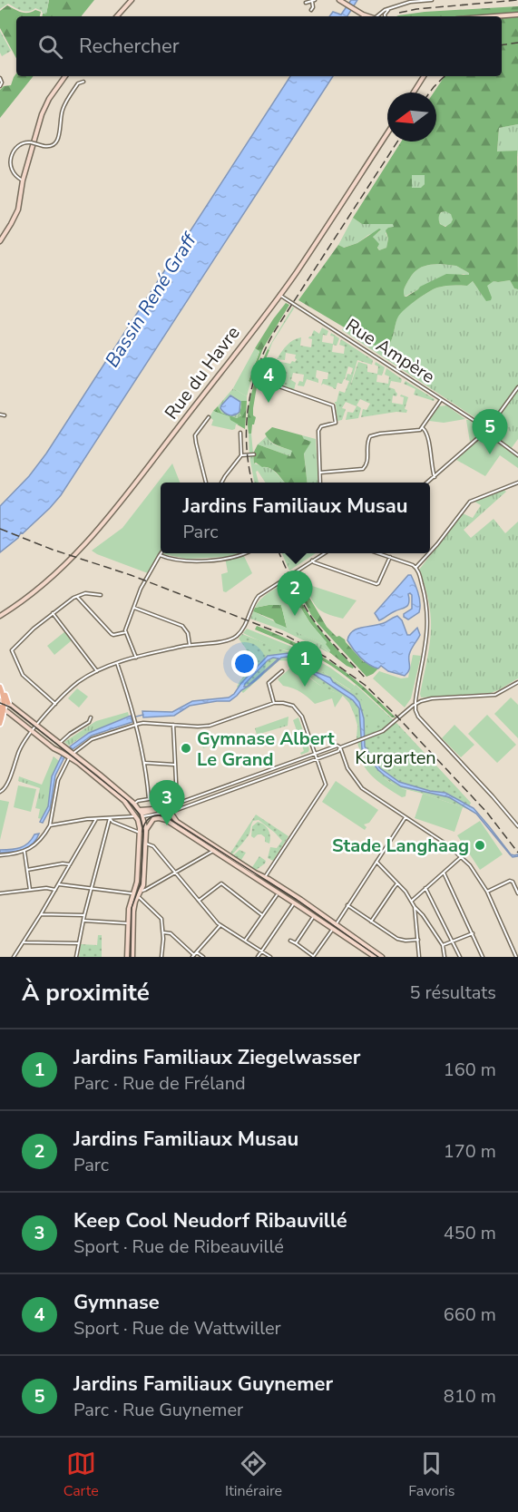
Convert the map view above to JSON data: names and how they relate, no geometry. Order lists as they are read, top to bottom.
{
  "streets": {
    "main road": ["Rue du Havre"],
    "street": ["Rue Ampère"]
  },
  "crossings": [
    ["Rue Ampère", "Rue du Havre"]
  ],
  "water": ["Bassin René Graff"],
  "parks": ["Kurgarten"],
  "places": ["Gymnase Albert Le Grand", "Stade Langhaag"],
  "north": "left",
  "page": {
    "search": "Rechercher",
    "pins": [
      "4",
      "5",
      "2",
      "1",
      "3"
    ],
    "popup": ["Jardins Familiaux Musau", "Parc"],
    "heading": ["À proximité", "5 résultats"],
    "list": [
      {
        "mark": "1",
        "name": "Jardins Familiaux Ziegelwasser",
        "note": "Parc · Rue de Fréland",
        "value": "160 m"
      },
      {
        "mark": "2",
        "name": "Jardins Familiaux Musau",
        "note": "Parc",
        "value": "170 m"
      },
      {
        "mark": "3",
        "name": "Keep Cool Neudorf Ribauvillé",
        "note": "Sport · Rue de Ribeauvillé",
        "value": "450 m"
      },
      {
        "mark": "4",
        "name": "Gymnase",
        "note": "Sport · Rue de Wattwiller",
        "value": "660 m"
      },
      {
        "mark": "5",
        "name": "Jardins Familiaux Guynemer",
        "note": "Parc · Rue Guynemer",
        "value": "810 m"
      }
    ],
    "nav": ["Carte", "Itinéraire", "Favoris"]
  }
}
